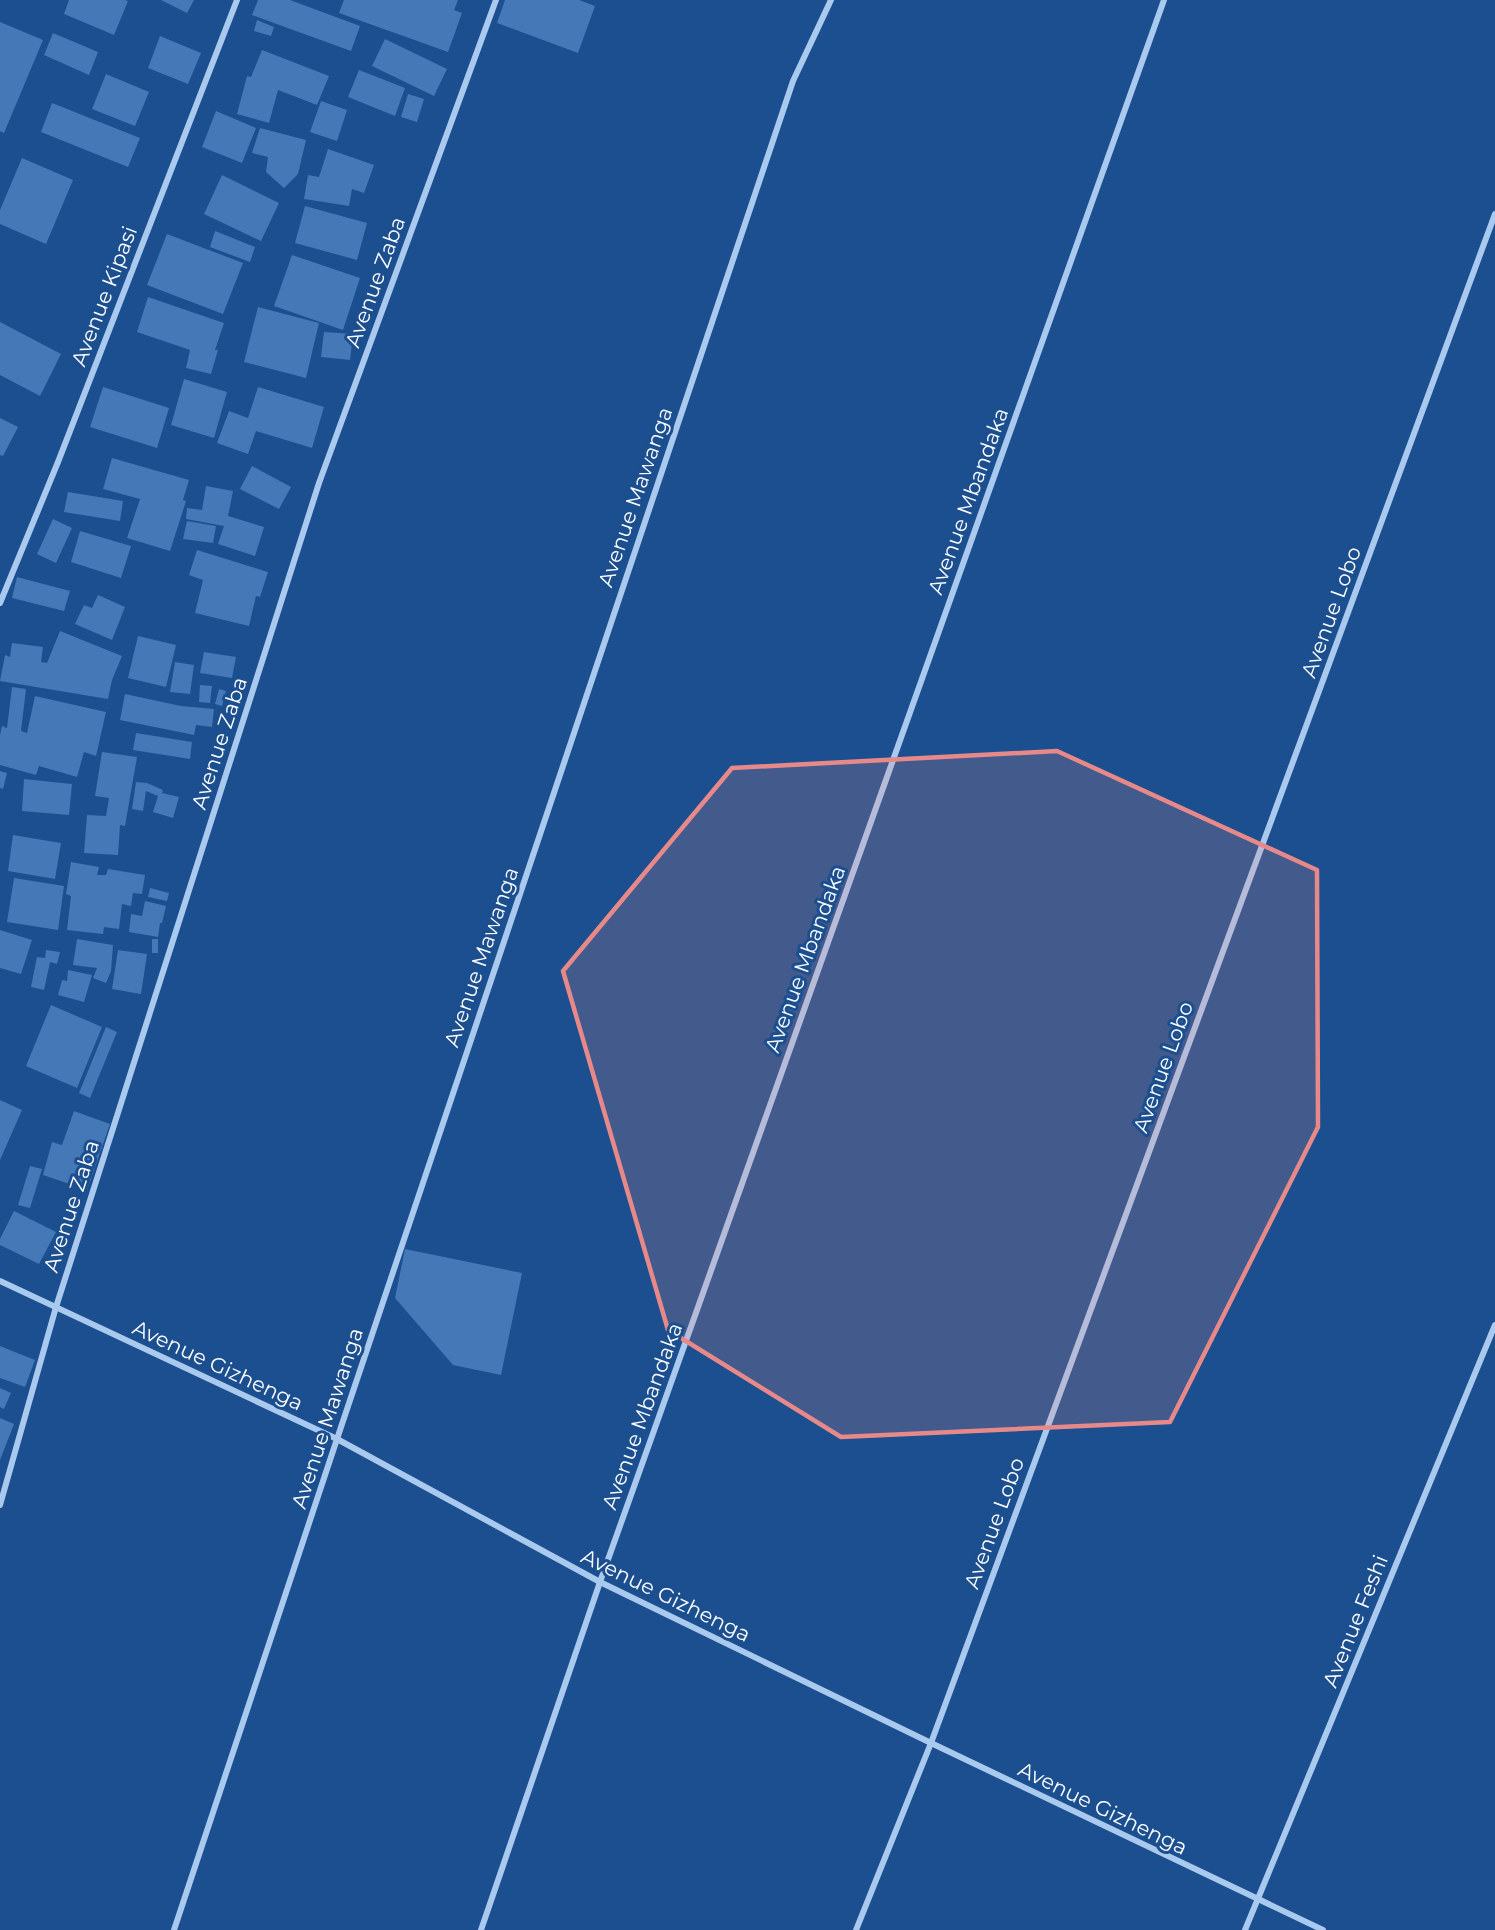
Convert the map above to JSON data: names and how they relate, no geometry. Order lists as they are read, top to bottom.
{
  "streets": {
    "street": [
      "Avenue Zaba",
      "Avenue Kipasi",
      "Avenue Mawanga",
      "Avenue Mbandaka",
      "Avenue Lobo",
      "Avenue Gizhenga",
      "Avenue Feshi"
    ]
  },
  "crossings": [
    ["Avenue Zaba", "Avenue Gizhenga"],
    ["Avenue Mawanga", "Avenue Gizhenga"],
    ["Avenue Mbandaka", "Avenue Gizhenga"],
    ["Avenue Lobo", "Avenue Gizhenga"],
    ["Avenue Gizhenga", "Avenue Feshi"]
  ]
}
